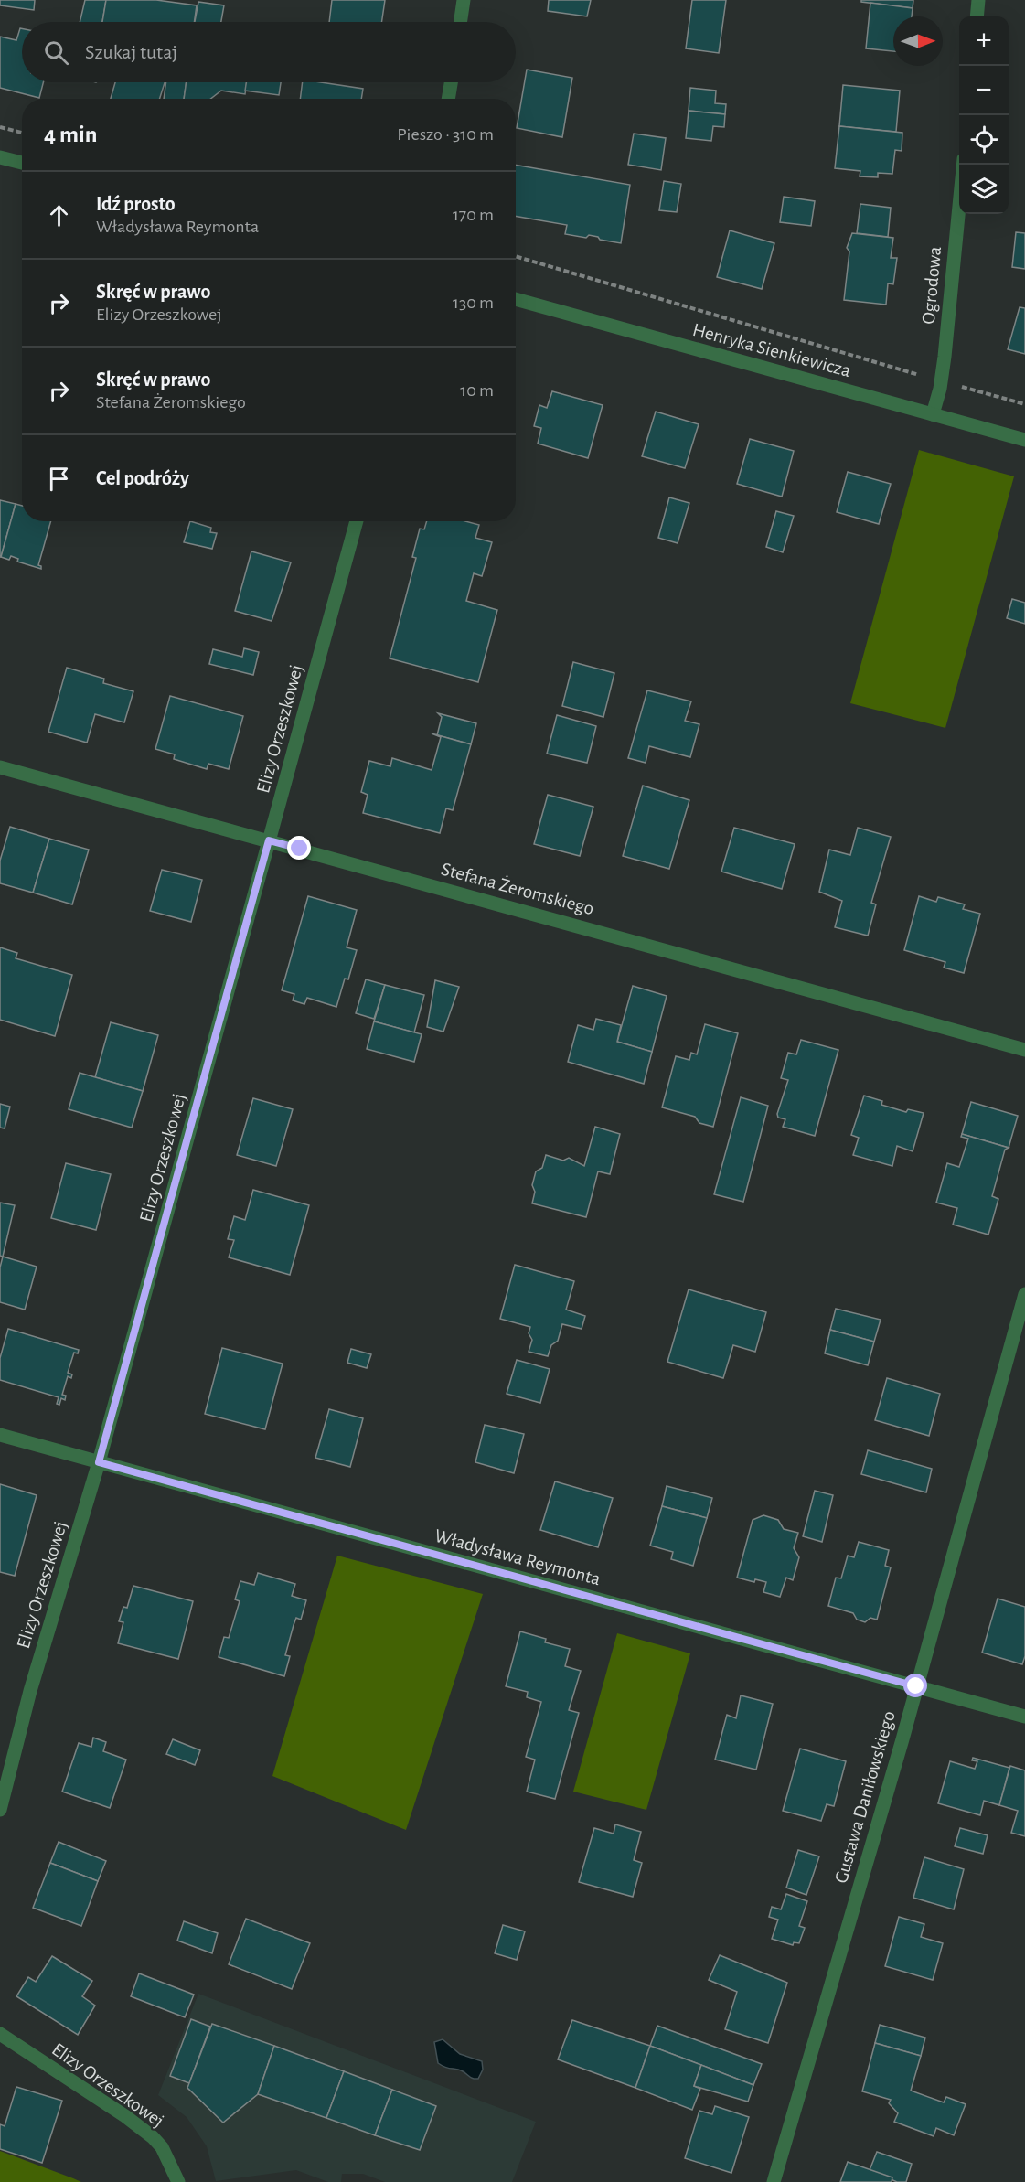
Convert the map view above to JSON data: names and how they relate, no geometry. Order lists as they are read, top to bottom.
{
  "streets": {
    "street": [
      "Ogrodowa",
      "Henryka Sienkiewicza",
      "Elizy Orzeszkowej",
      "Stefana Żeromskiego",
      "Władysława Reymonta",
      "Gustawa Daniłowskiego"
    ]
  },
  "crossings": [
    ["Ogrodowa", "Henryka Sienkiewicza"],
    ["Elizy Orzeszkowej", "Stefana Żeromskiego"],
    ["Elizy Orzeszkowej", "Władysława Reymonta"],
    ["Władysława Reymonta", "Gustawa Daniłowskiego"]
  ],
  "north": "right",
  "page": {
    "map_buttons": ["+", "−"],
    "search": "Szukaj tutaj",
    "heading": ["4 min", "Pieszo · 310 m"],
    "list": [
      ["Idź prosto", "Władysława Reymonta", "170 m"],
      ["Skręć w prawo", "Elizy Orzeszkowej", "130 m"],
      ["Skręć w prawo", "Stefana Żeromskiego", "10 m"],
      "Cel podróży"
    ]
  }
}
